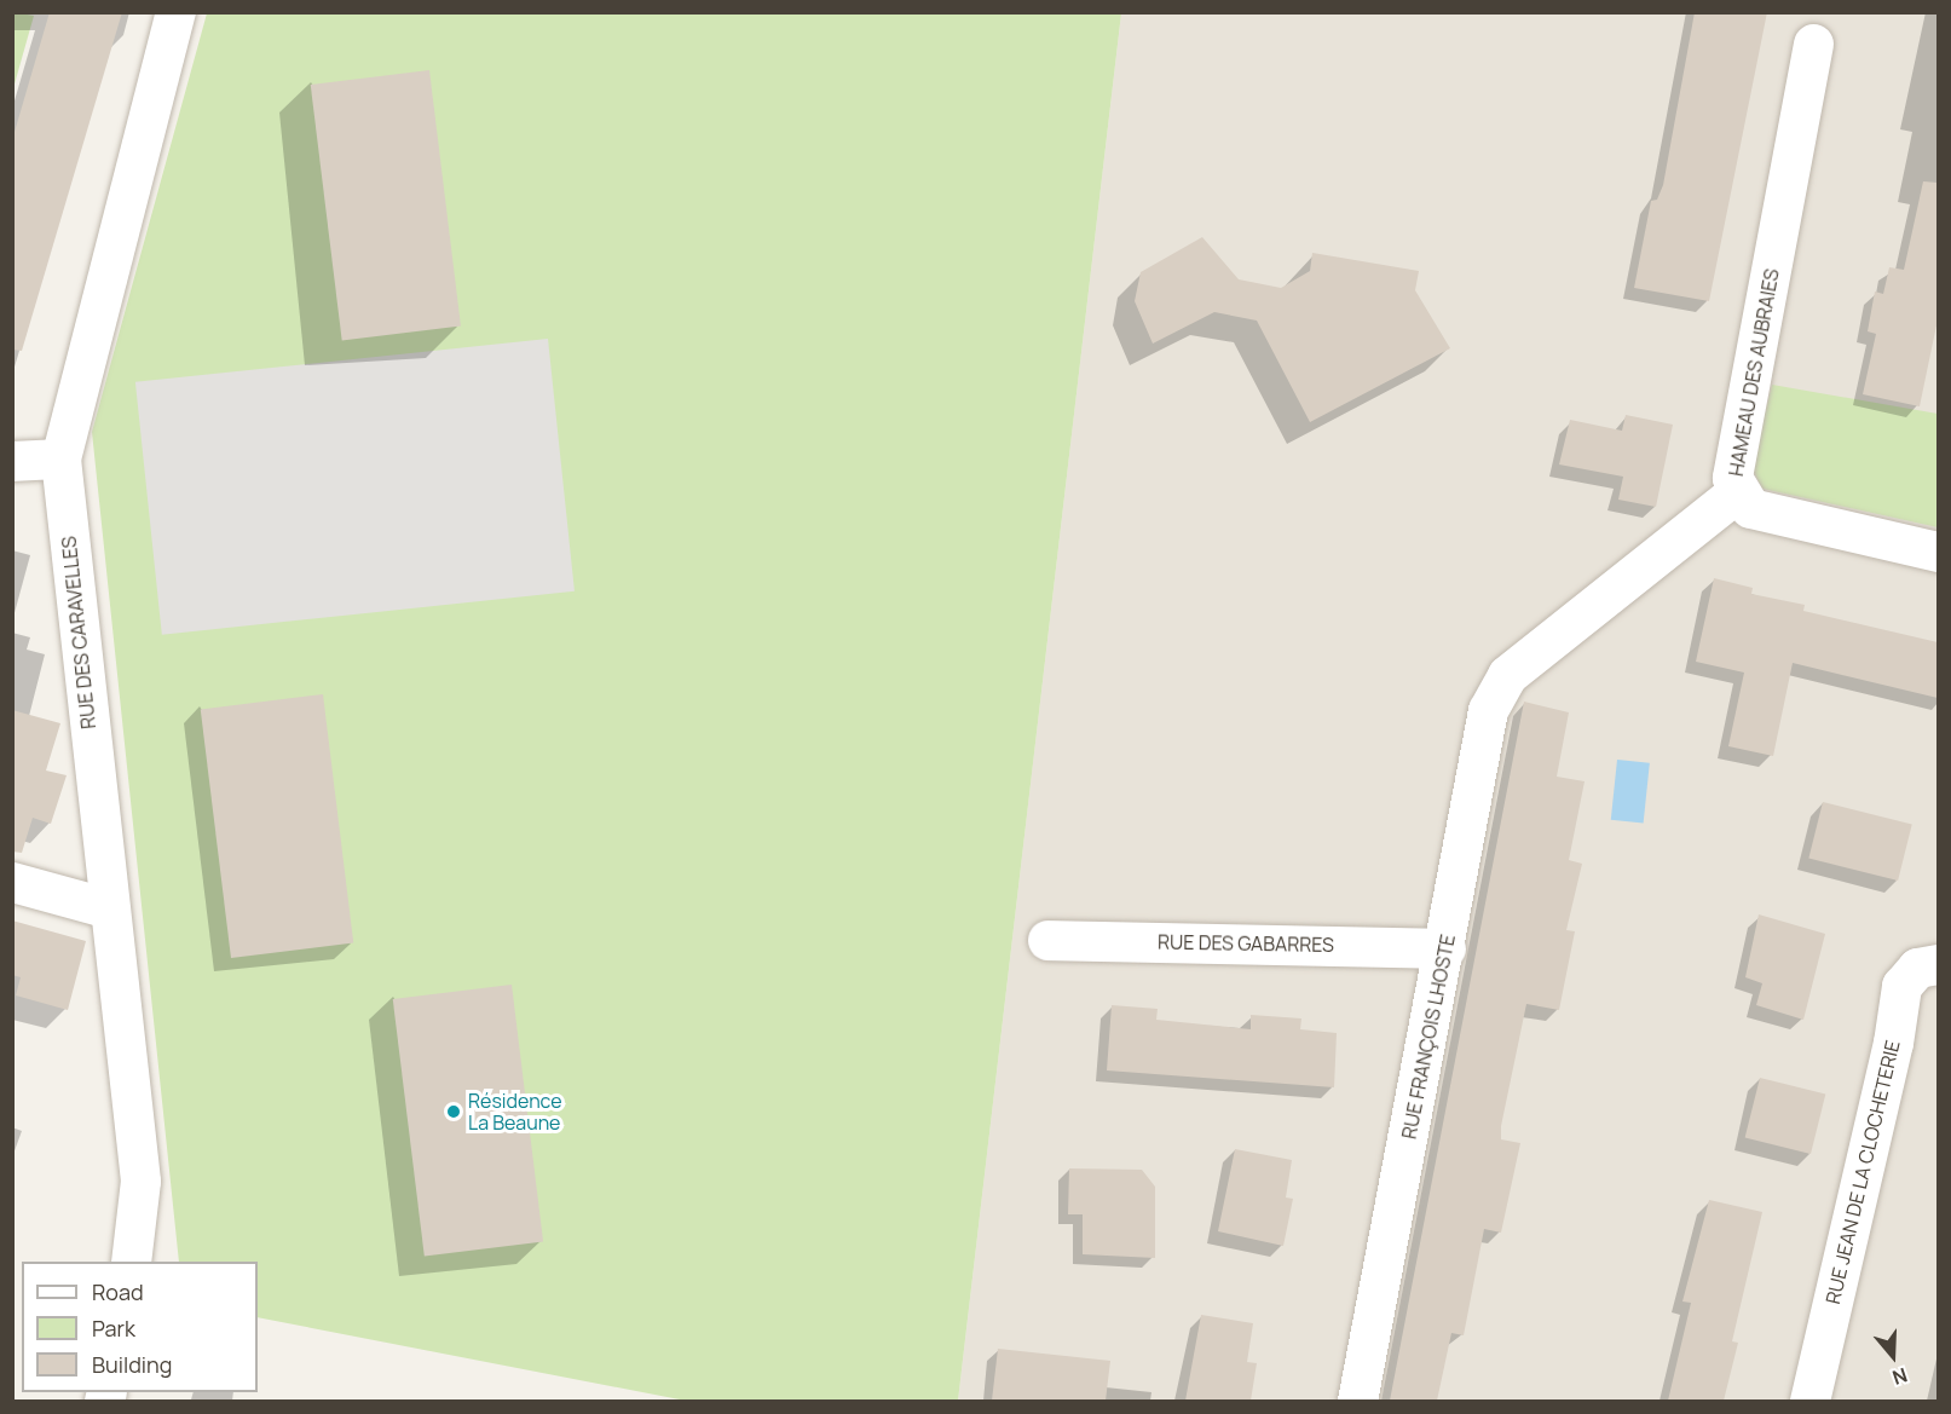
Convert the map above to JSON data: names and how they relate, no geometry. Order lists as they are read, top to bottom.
{
  "streets": {
    "street": [
      "HAMEAU DES AUBRAIES",
      "RUE DES CARAVELLES",
      "RUE DES GABARRES",
      "RUE FRANÇOIS LHOSTE",
      "RUE JEAN DE LA CLOCHETERIE"
    ]
  },
  "crossings": [
    ["HAMEAU DES AUBRAIES", "RUE FRANÇOIS LHOSTE"],
    ["RUE DES GABARRES", "RUE FRANÇOIS LHOSTE"]
  ],
  "places": ["Résidence La Beaune"],
  "legend": ["Road", "Park", "Building"],
  "north": "bottom"
}
